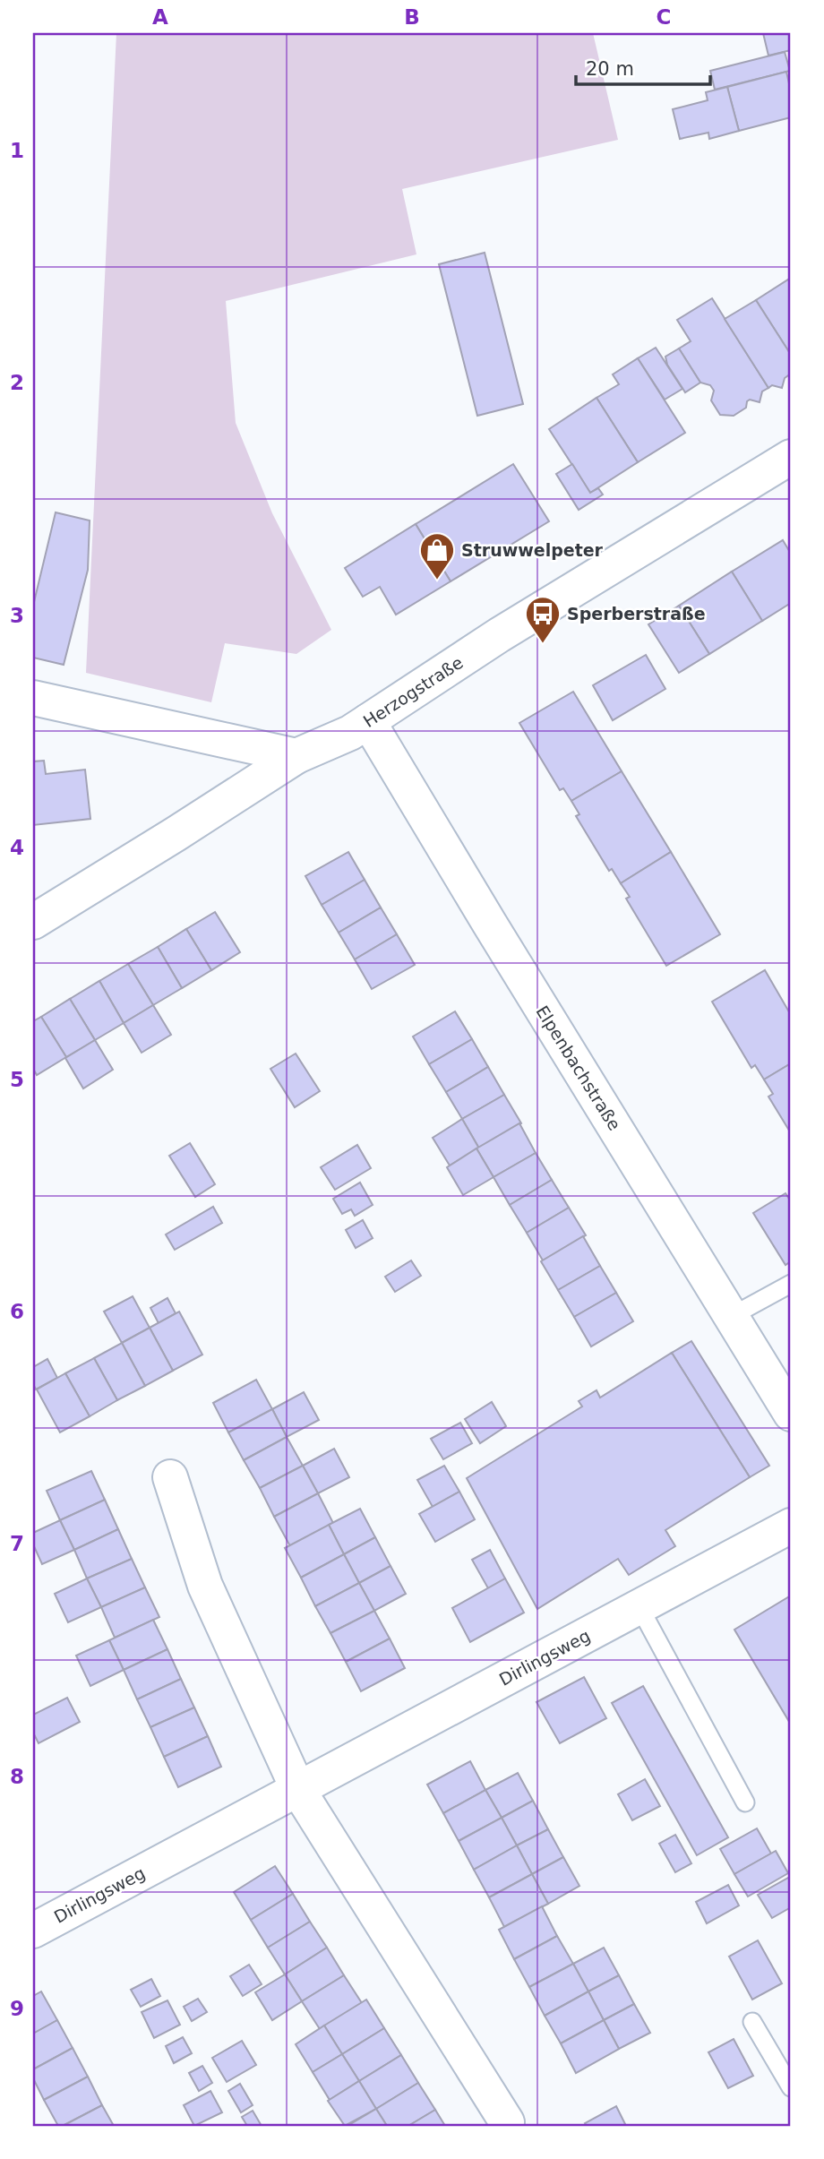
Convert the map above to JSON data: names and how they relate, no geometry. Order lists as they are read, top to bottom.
{
  "streets": {
    "street": ["Herzogstraße", "Elpenbachstraße", "Dirlingsweg"]
  },
  "crossings": [
    ["Herzogstraße", "Elpenbachstraße"]
  ],
  "places": {
    "shop": ["Struwwelpeter"],
    "bus stop": ["Sperberstraße"]
  },
  "scale_bar": "20 m",
  "grid": {
    "columns": ["A", "B", "C"],
    "rows": [
      "1",
      "2",
      "3",
      "4",
      "5",
      "6",
      "7",
      "8",
      "9"
    ]
  }
}
